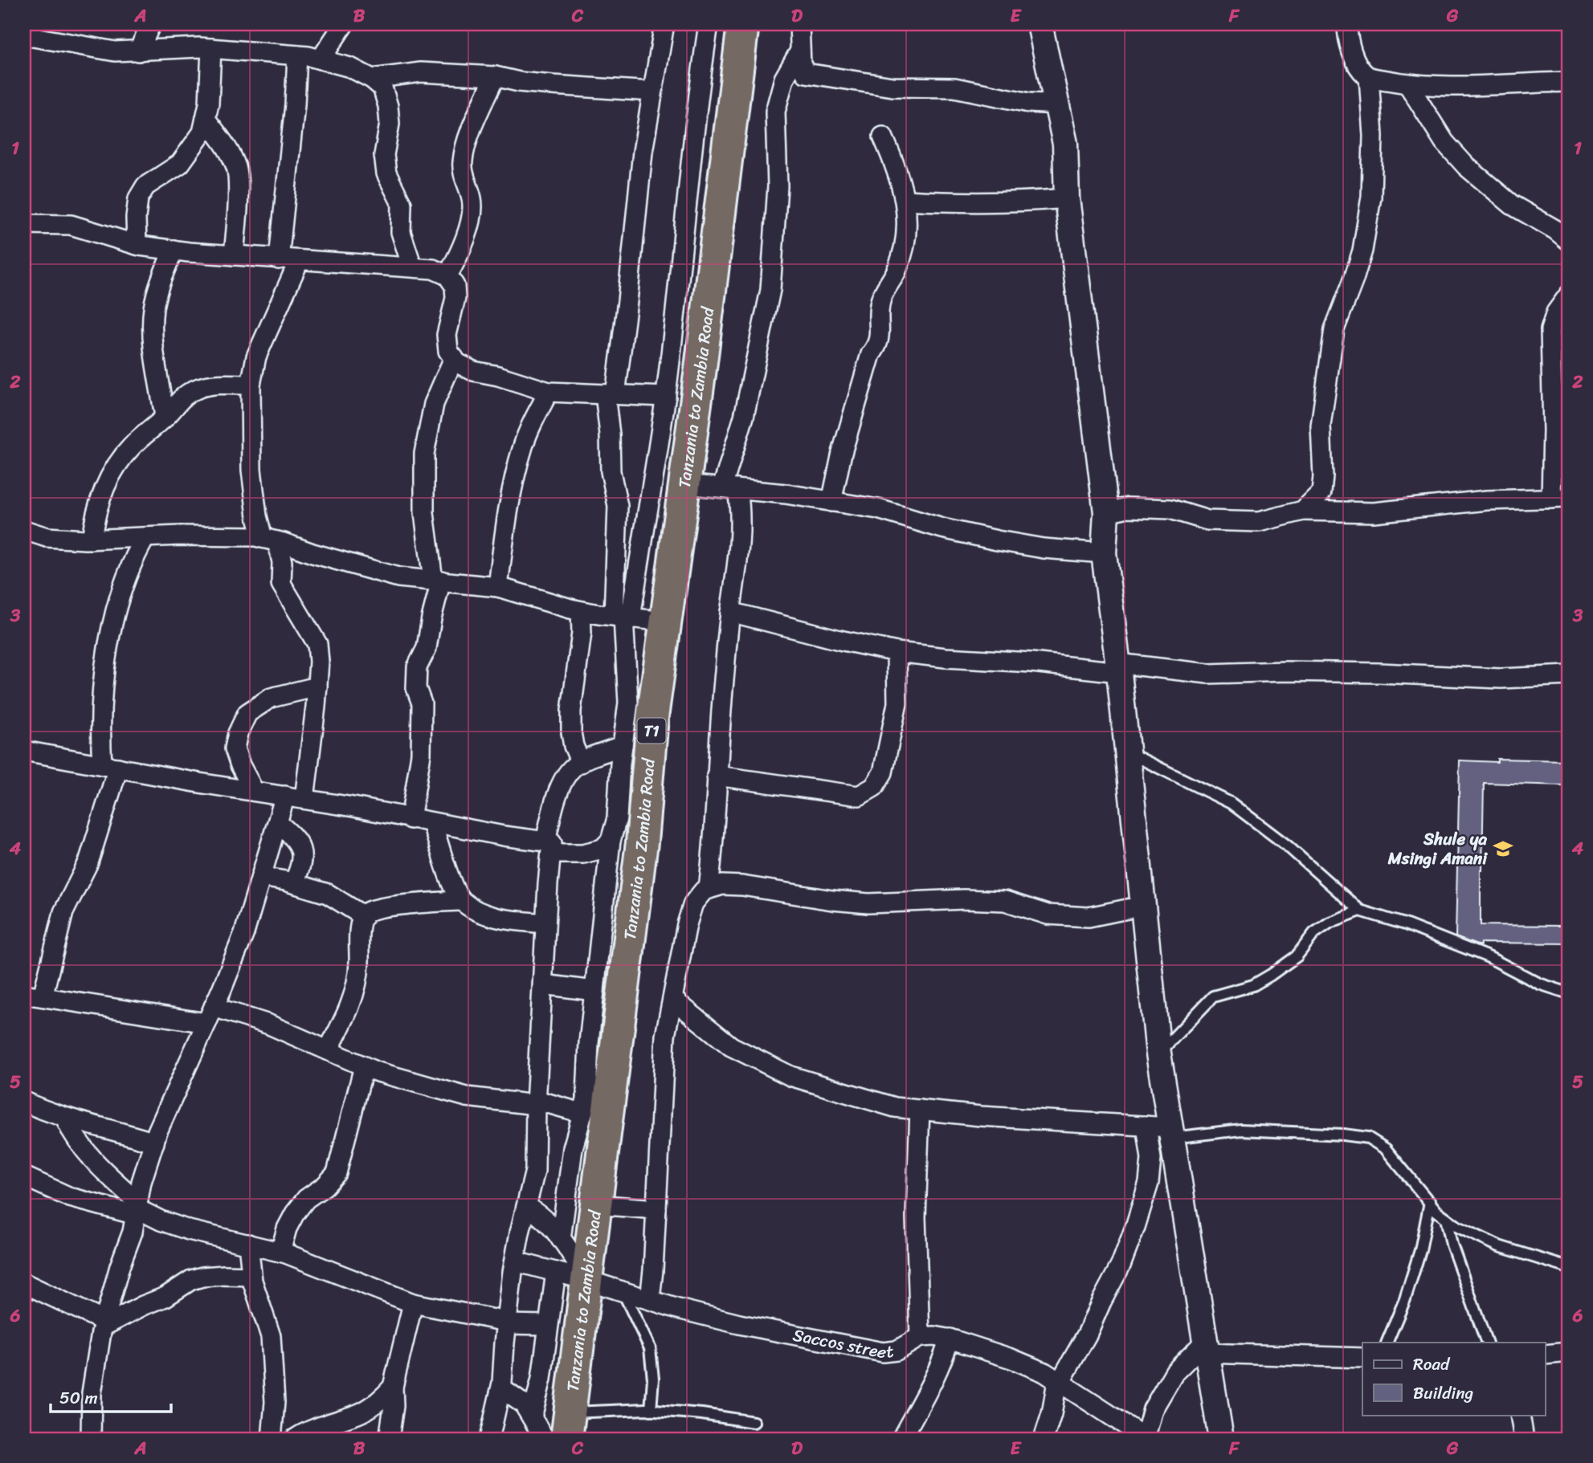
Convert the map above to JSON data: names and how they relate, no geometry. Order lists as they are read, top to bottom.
{
  "streets": {
    "highway": ["Tanzania to Zambia Road", "T1"],
    "street": ["Saccos street"]
  },
  "crossings": [
    ["Tanzania to Zambia Road", "Saccos street"]
  ],
  "places": {
    "school or university": ["Shule ya Msingi Amani"]
  },
  "legend": ["Road", "Building"],
  "scale_bar": "50 m",
  "grid": {
    "columns": [
      "A",
      "B",
      "C",
      "D",
      "E",
      "F",
      "G"
    ],
    "rows": [
      "1",
      "2",
      "3",
      "4",
      "5",
      "6"
    ]
  }
}
